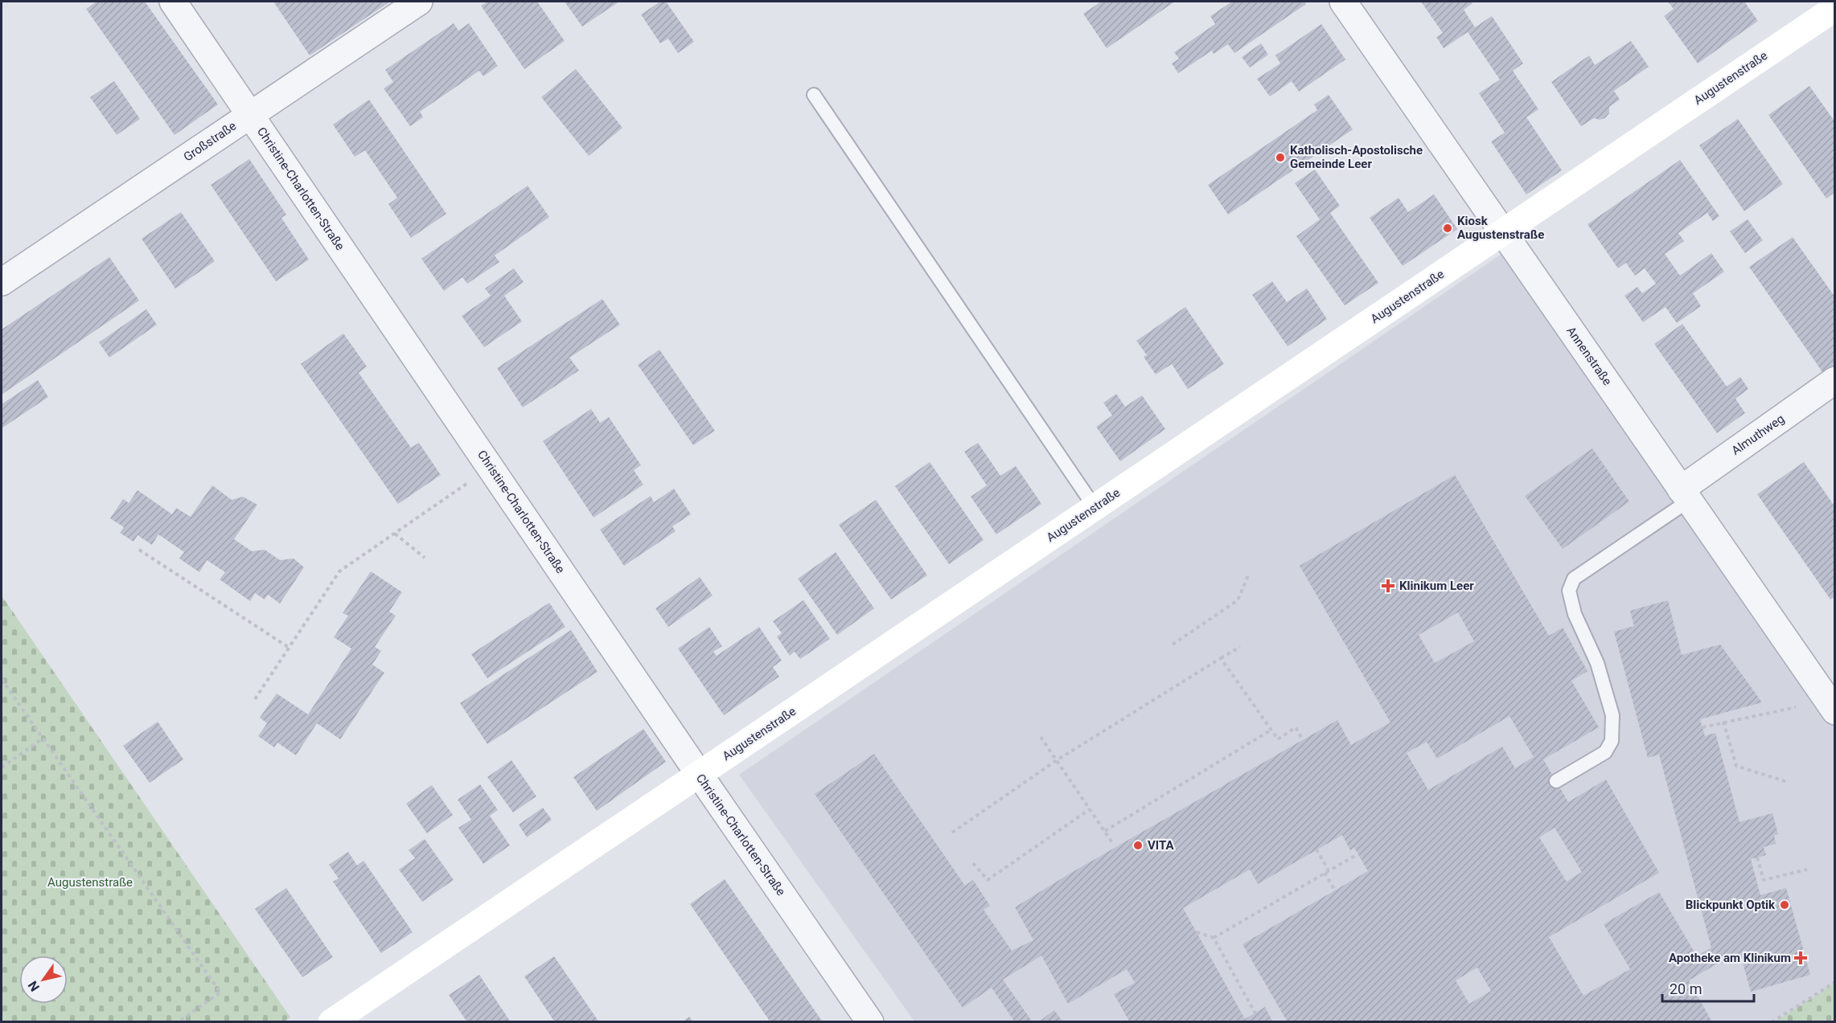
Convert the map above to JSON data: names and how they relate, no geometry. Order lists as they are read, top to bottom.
{
  "streets": {
    "street": [
      "Augustenstraße",
      "Großstraße",
      "Christine-Charlotten-Straße",
      "Annenstraße",
      "Almuthweg"
    ]
  },
  "crossings": [
    ["Augustenstraße", "Christine-Charlotten-Straße"],
    ["Augustenstraße", "Annenstraße"],
    ["Großstraße", "Christine-Charlotten-Straße"],
    ["Annenstraße", "Almuthweg"]
  ],
  "parks": ["Augustenstraße"],
  "places": {
    "other": [
      "Katholisch-Apostolische Gemeinde Leer",
      "Kiosk Augustenstraße",
      "VITA",
      "Blickpunkt Optik"
    ],
    "health": ["Klinikum Leer", "Apotheke am Klinikum"]
  },
  "scale_bar": "20 m",
  "north": "bottom left"
}
